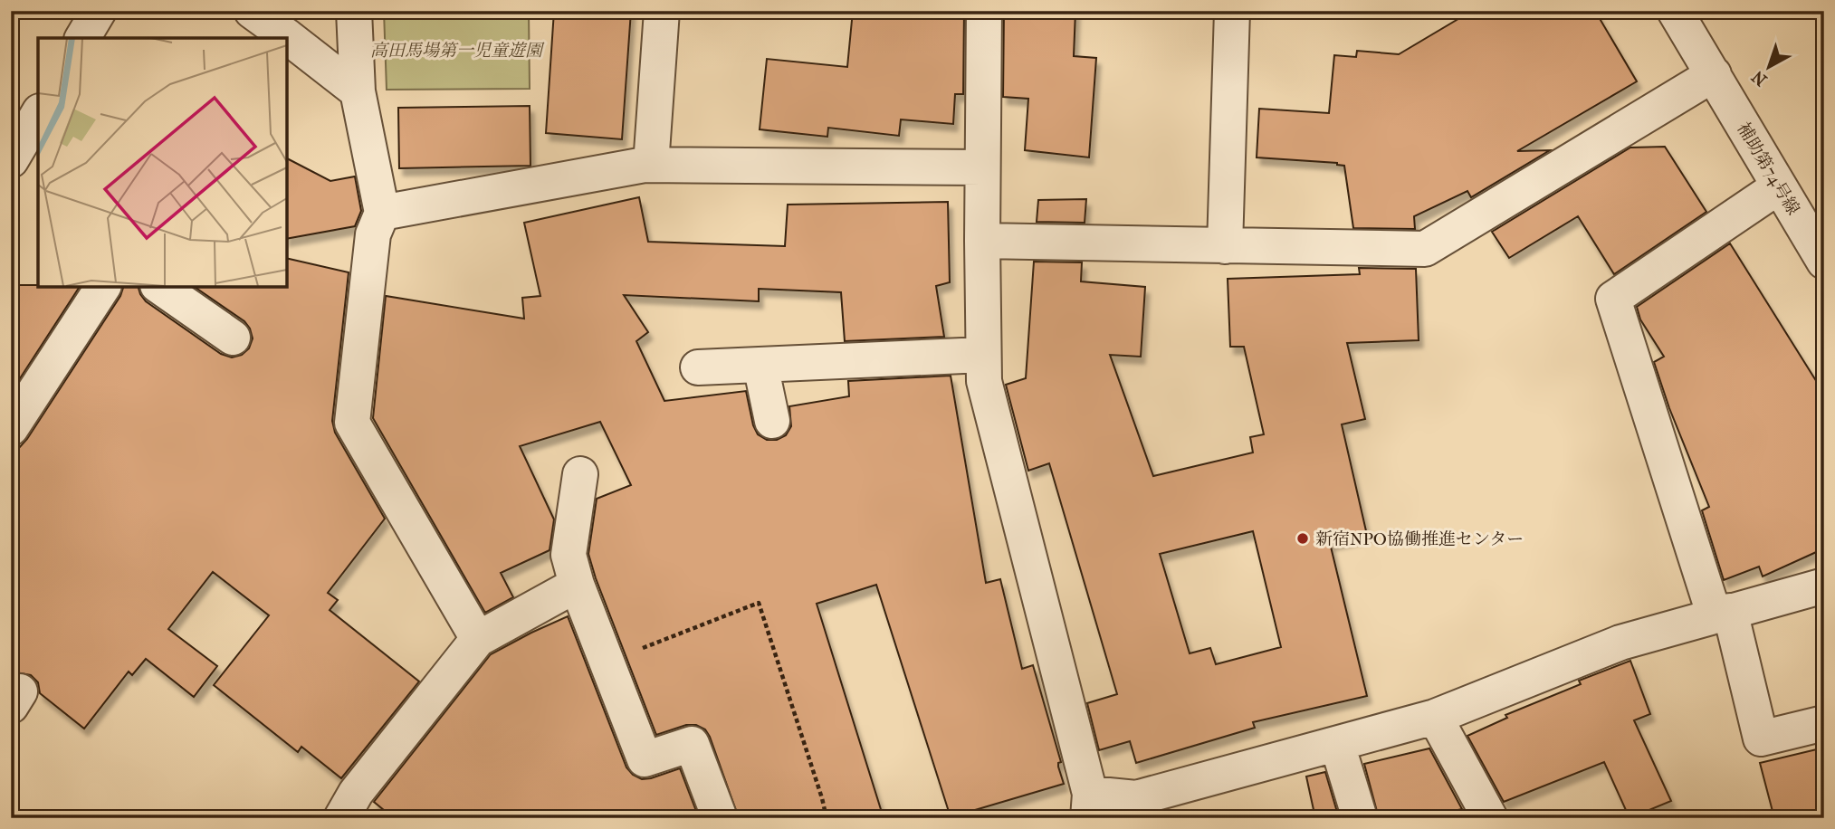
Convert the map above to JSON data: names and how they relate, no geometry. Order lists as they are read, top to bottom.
{
  "streets": {
    "street": ["補助第74号線"]
  },
  "parks": ["高田馬場第一児童遊園"],
  "places": ["新宿NPO協働推進センター"],
  "north": "bottom left"
}
